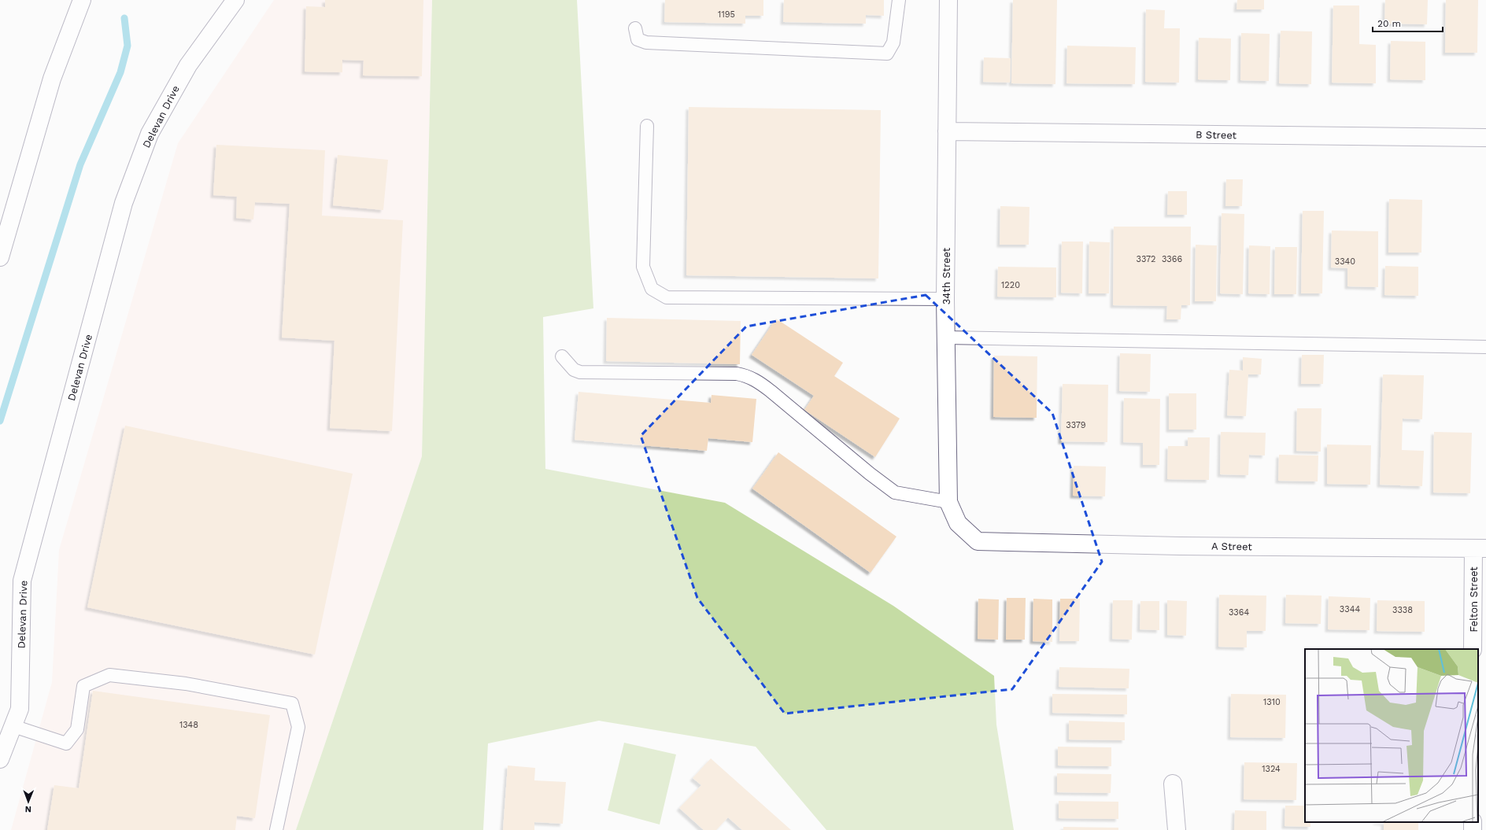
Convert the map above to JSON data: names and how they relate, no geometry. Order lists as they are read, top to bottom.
{
  "streets": {
    "main road": [
      "Delevan Drive",
      "B Street",
      "34th Street",
      "A Street",
      "Felton Street"
    ]
  },
  "crossings": [
    ["B Street", "34th Street"],
    ["34th Street", "A Street"],
    ["A Street", "Felton Street"]
  ],
  "house_numbers": [
    "1195",
    "3372",
    "3366",
    "3340",
    "1220",
    "3379",
    "3344",
    "3338",
    "3364",
    "1310",
    "1348",
    "1324"
  ],
  "scale_bar": "20 m",
  "north": "bottom"
}
